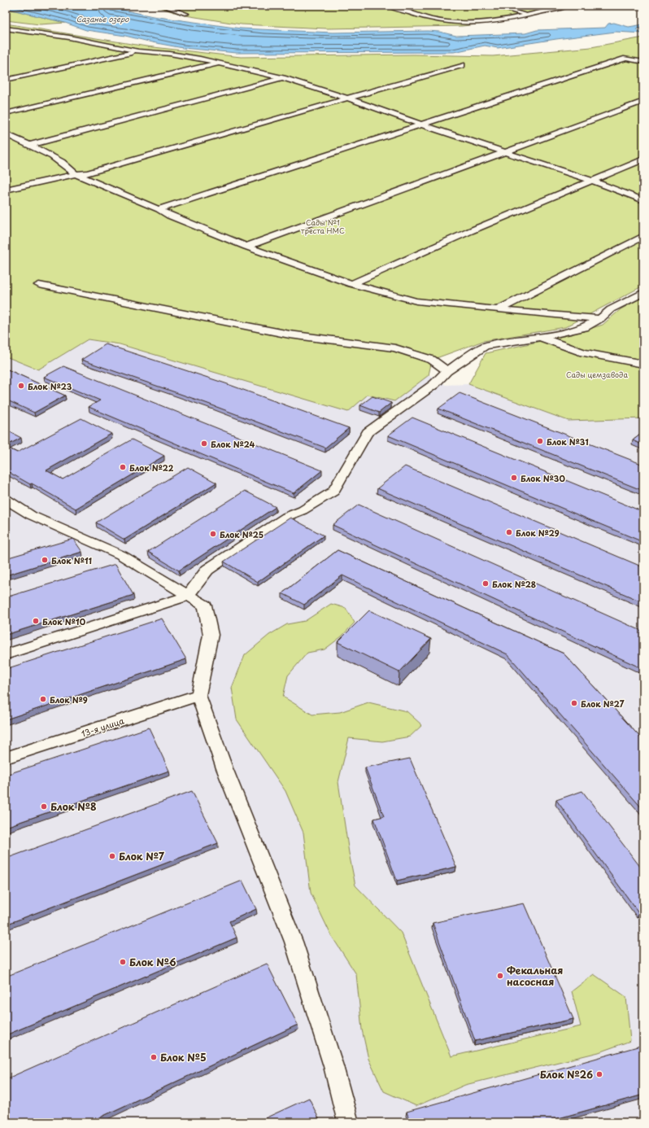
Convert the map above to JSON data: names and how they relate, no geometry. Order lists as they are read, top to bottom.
{
  "streets": {
    "lane": ["13-я улица"]
  },
  "water": ["Сазанье озеро"],
  "parks": ["Сады №1 треста НМС", "Сады цемзавода"],
  "places": [
    "Блок №23",
    "Блок №31",
    "Блок №24",
    "Блок №22",
    "Блок №30",
    "Блок №29",
    "Блок №25",
    "Блок №11",
    "Блок №28",
    "Блок №10",
    "Блок №9",
    "Блок №27",
    "Блок №8",
    "Блок №7",
    "Блок №6",
    "Фекальная насосная",
    "Блок №5",
    "Блок №26"
  ]
}
